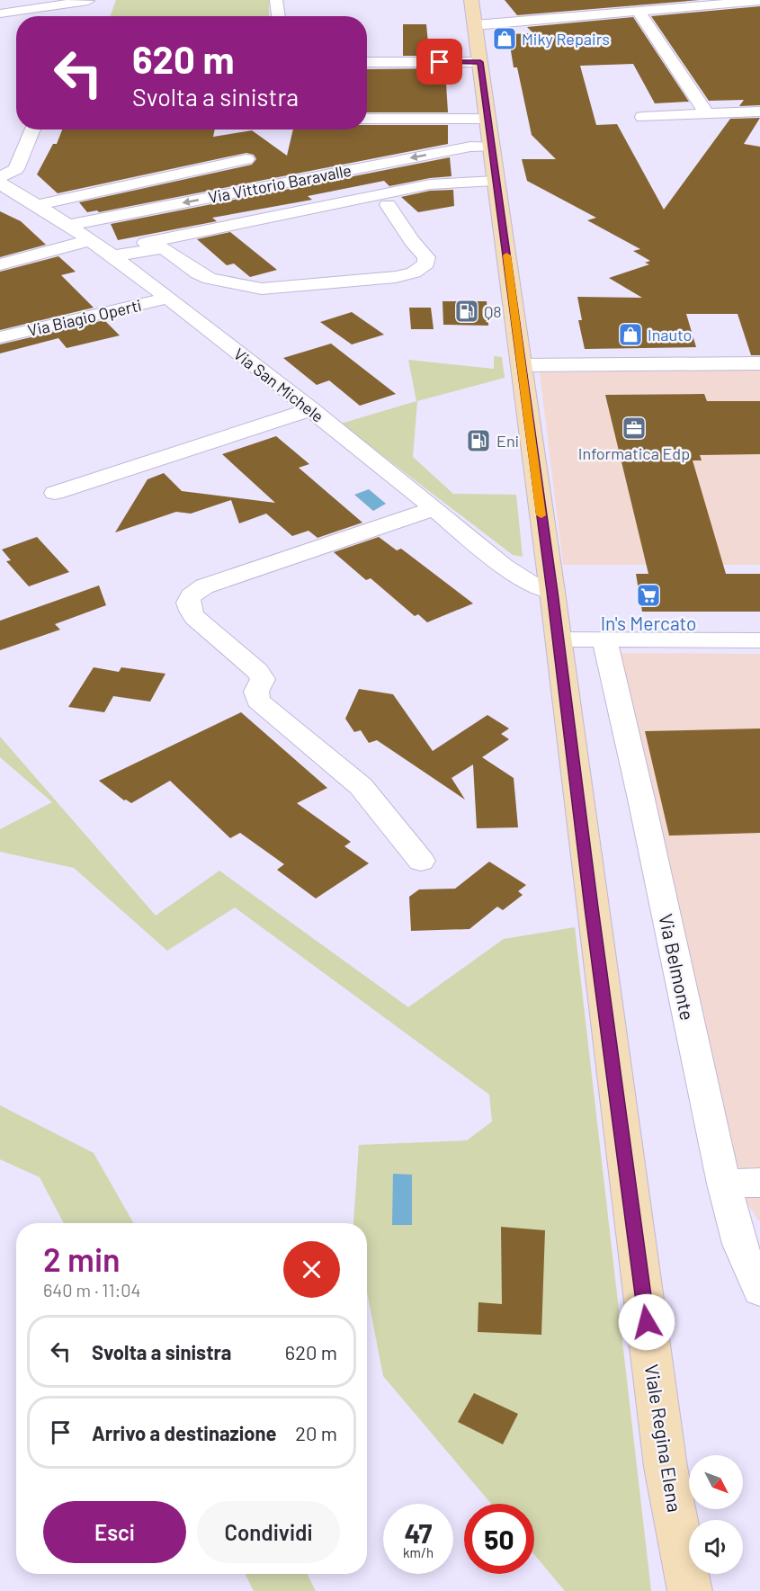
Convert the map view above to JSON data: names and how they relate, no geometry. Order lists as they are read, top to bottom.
{
  "streets": {
    "main road": ["Viale Regina Elena"],
    "street": [
      "Via Vittorio Baravalle",
      "Via Biagio Operti",
      "Via San Michele",
      "Via Belmonte"
    ]
  },
  "crossings": [
    ["Via Vittorio Baravalle", "Via San Michele"],
    ["Via Vittorio Baravalle", "Viale Regina Elena"],
    ["Via Biagio Operti", "Via San Michele"],
    ["Via San Michele", "Viale Regina Elena"]
  ],
  "places": {
    "shop": ["Miky Repairs", "Inauto"],
    "fuel station": ["Q8", "Eni"],
    "office": ["Informatica Edp"],
    "supermarket": ["In's Mercato"]
  },
  "north": "bottom right",
  "page": {
    "turn": ["620 m", "Svolta a sinistra"],
    "heading": ["2 min", "640 m · 11:04"],
    "list": [
      {
        "name": "Svolta a sinistra",
        "value": "620 m"
      },
      {
        "name": "Arrivo a destinazione",
        "value": "20 m"
      }
    ],
    "buttons": ["Esci", "Condividi"],
    "speed": "47 km/h",
    "limit": "50"
  }
}
